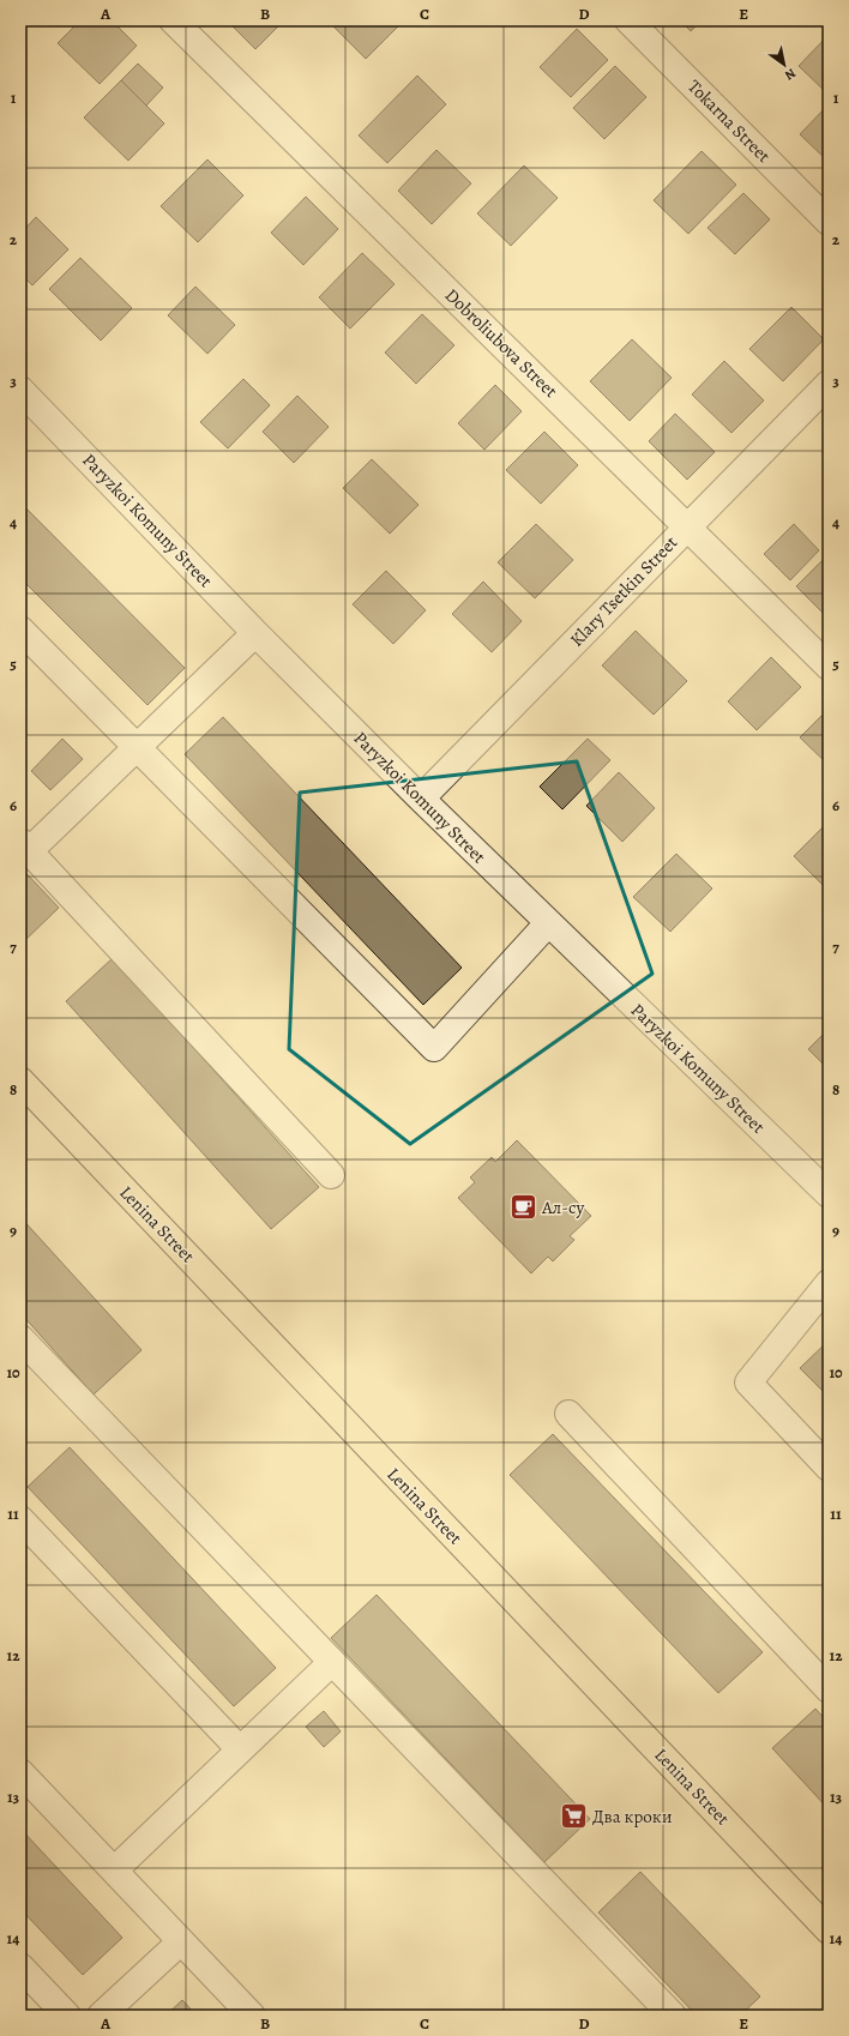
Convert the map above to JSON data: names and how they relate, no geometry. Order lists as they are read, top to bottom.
{
  "streets": {
    "main road": ["Lenina Street"],
    "street": [
      "Tokarna Street",
      "Dobroliubova Street",
      "Paryzkoi Komuny Street",
      "Klary Tsetkin Street"
    ]
  },
  "crossings": [
    ["Dobroliubova Street", "Klary Tsetkin Street"],
    ["Paryzkoi Komuny Street", "Klary Tsetkin Street"]
  ],
  "places": {
    "cafe": ["Ал-су"],
    "supermarket": ["Два кроки"]
  },
  "north": "bottom right",
  "grid": {
    "columns": [
      "A",
      "B",
      "C",
      "D",
      "E"
    ],
    "rows": [
      "1",
      "2",
      "3",
      "4",
      "5",
      "6",
      "7",
      "8",
      "9",
      "10",
      "11",
      "12",
      "13",
      "14"
    ]
  }
}
